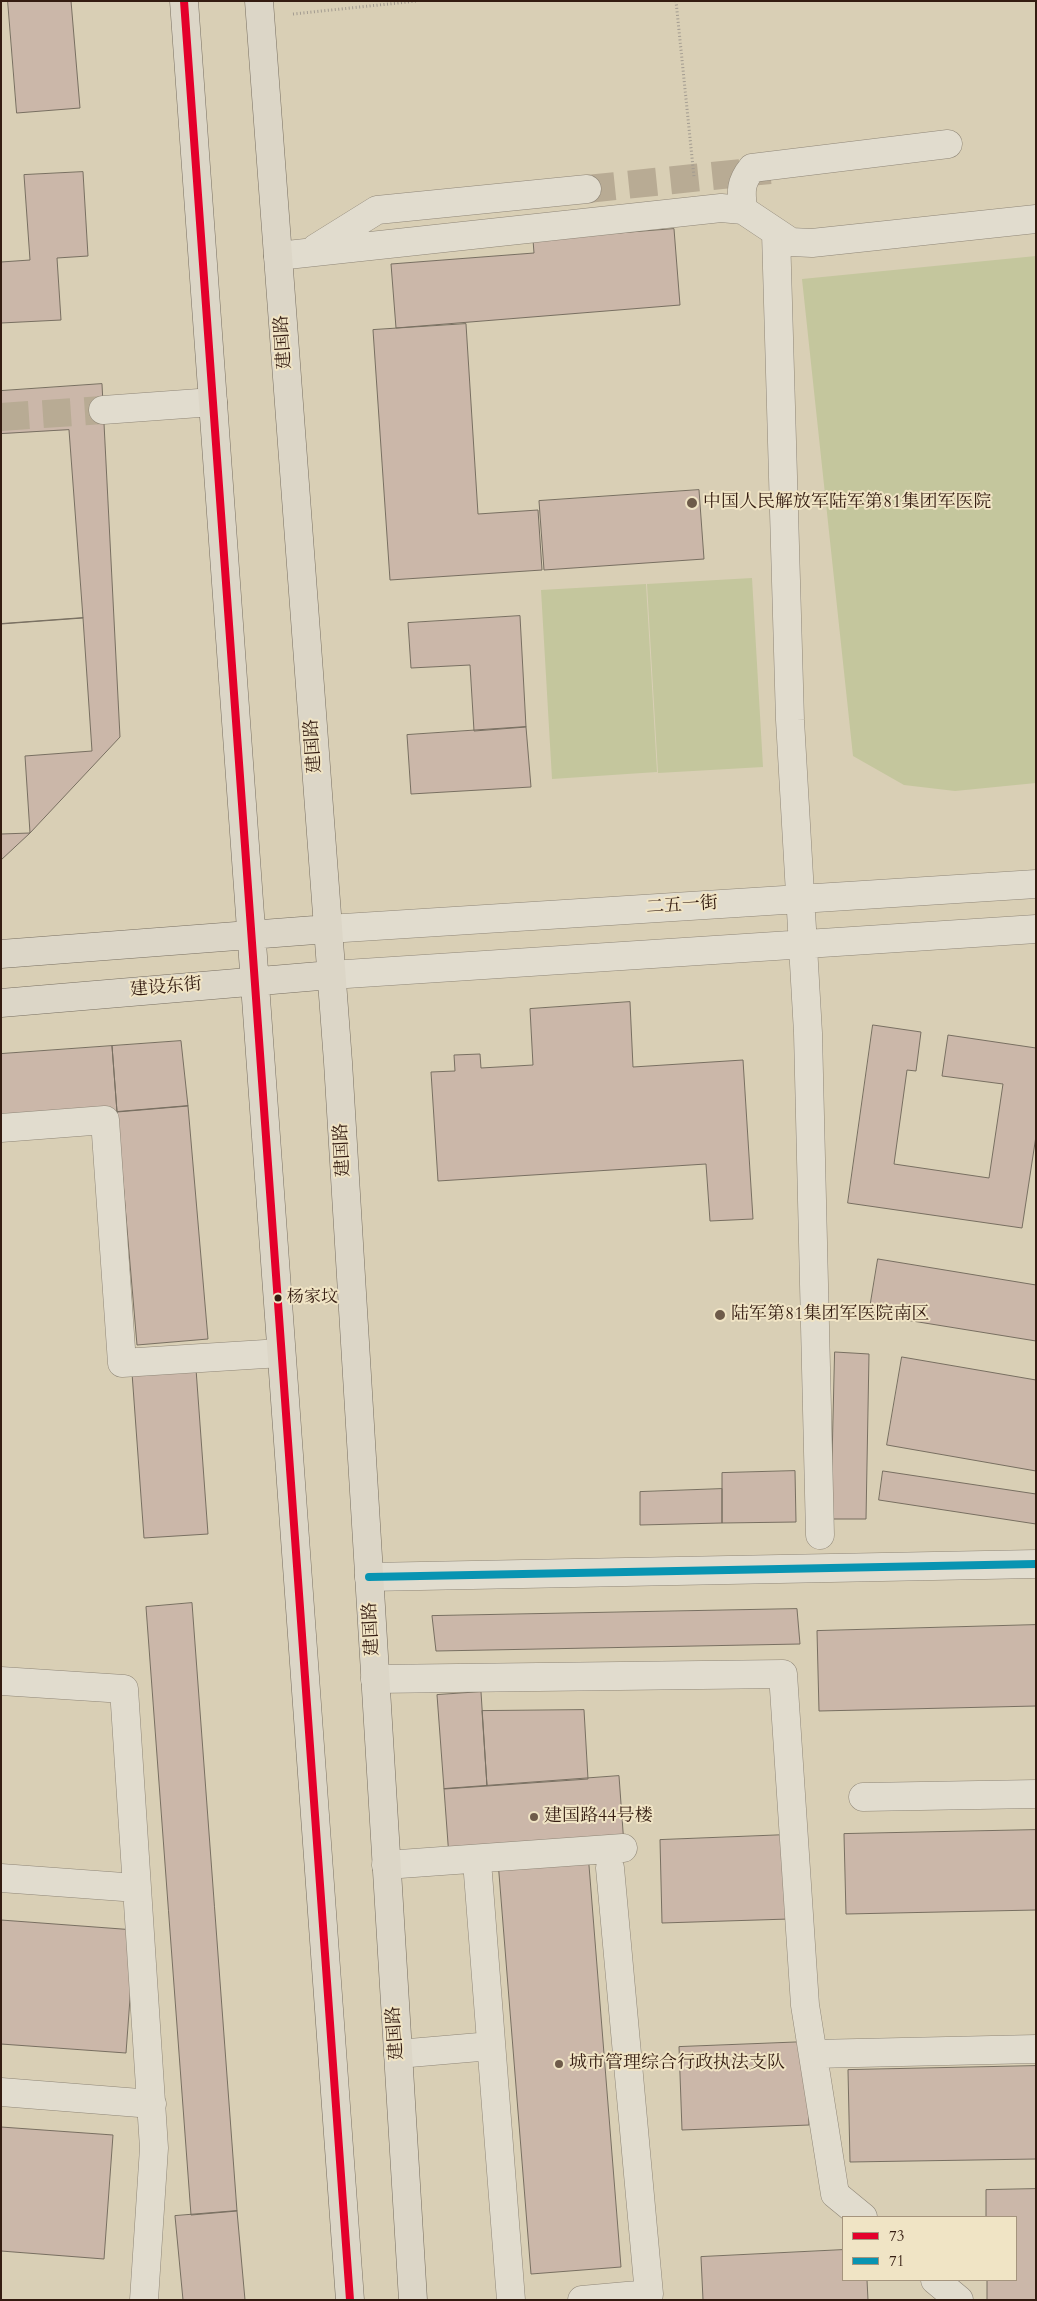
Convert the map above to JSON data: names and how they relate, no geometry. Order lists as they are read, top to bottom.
{
  "streets": {
    "main road": ["建国路", "建设东街"],
    "street": ["二五一街"]
  },
  "crossings": [
    ["建国路", "二五一街"],
    ["建国路", "建设东街"]
  ],
  "places": [
    "中国人民解放军陆军第81集团军医院",
    "杨家坟",
    "陆军第81集团军医院南区",
    "建国路44号楼",
    "城市管理综合行政执法支队"
  ],
  "lines": ["transit line 73", "transit line 71"],
  "legend": ["73", "71"]
}
